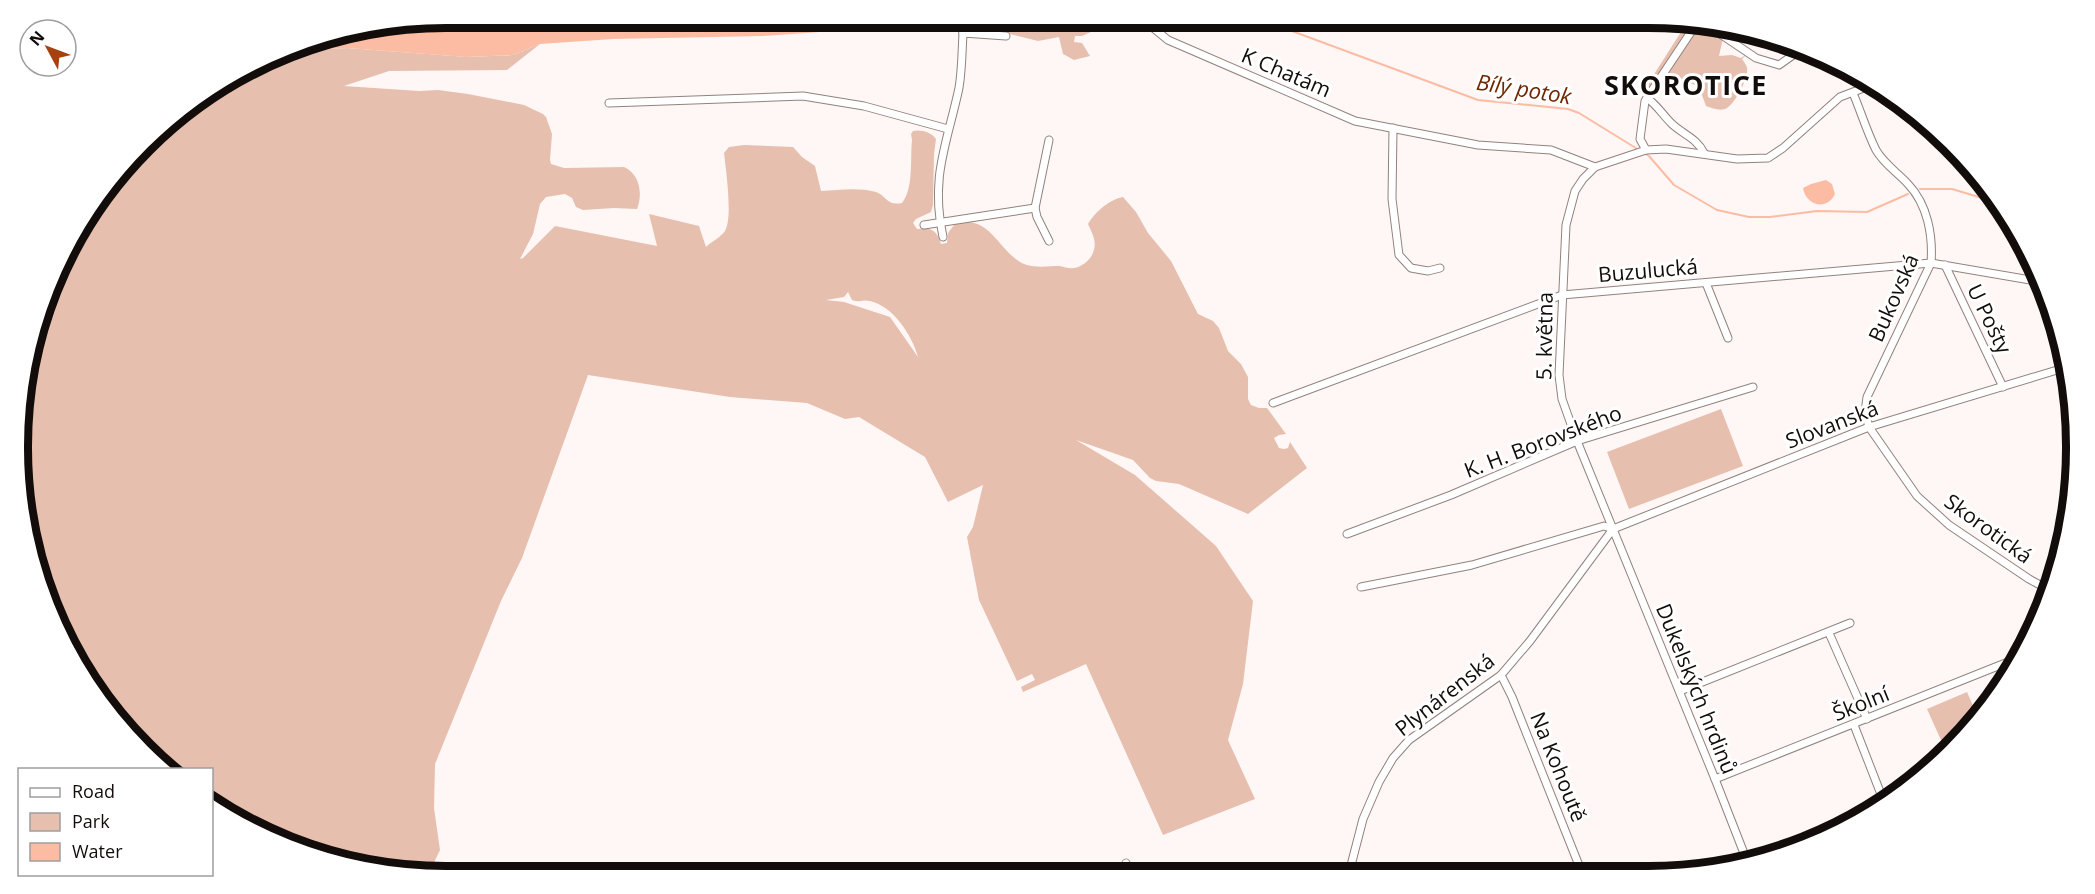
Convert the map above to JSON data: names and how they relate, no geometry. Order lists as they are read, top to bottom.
{
  "streets": {
    "street": [
      "K Chatám",
      "Buzulucká",
      "Bukovská",
      "U Pošty",
      "5. května",
      "Slovanská",
      "K. H. Borovského",
      "Skorotická",
      "Dukelských hrdinů",
      "Plynárenská",
      "Školní",
      "Na Kohoutě"
    ]
  },
  "crossings": [
    ["K Chatám", "5. května"],
    ["Buzulucká", "Bukovská"],
    ["Buzulucká", "U Pošty"],
    ["Buzulucká", "5. května"],
    ["Bukovská", "Slovanská"],
    ["Bukovská", "Skorotická"],
    ["U Pošty", "Slovanská"],
    ["5. května", "Slovanská"],
    ["5. května", "K. H. Borovského"],
    ["5. května", "Dukelských hrdinů"],
    ["5. května", "Plynárenská"],
    ["Slovanská", "Skorotická"],
    ["Slovanská", "Dukelských hrdinů"],
    ["Slovanská", "Plynárenská"],
    ["Dukelských hrdinů", "Plynárenská"],
    ["Dukelských hrdinů", "Školní"],
    ["Plynárenská", "Na Kohoutě"]
  ],
  "districts": ["SKOROTICE"],
  "water": ["Bílý potok"],
  "legend": ["Road", "Park", "Water"],
  "north": "top left"
}
